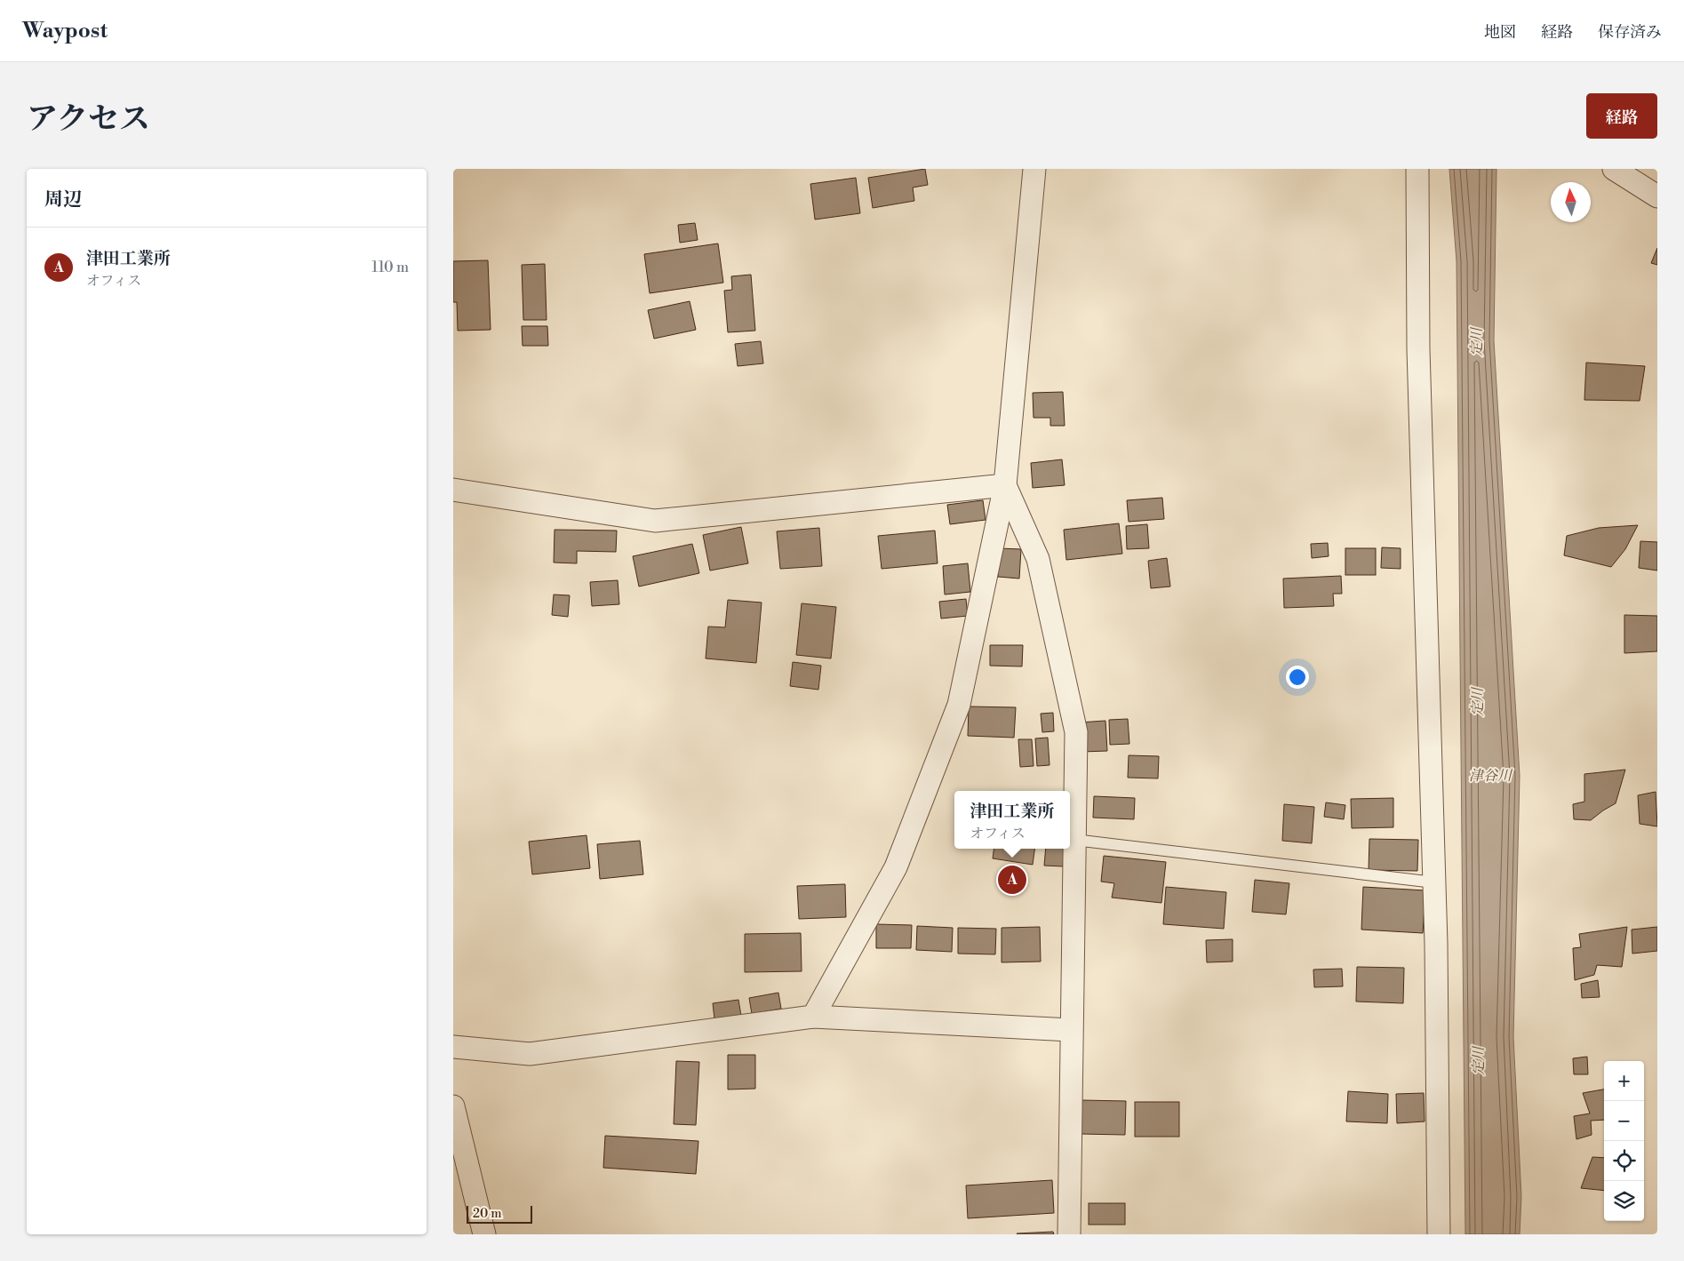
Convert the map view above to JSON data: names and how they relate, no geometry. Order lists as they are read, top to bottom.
{
  "water": ["定川", "津谷川"],
  "scale_bar": "20 m",
  "north": "top",
  "page": {
    "header": "Waypost",
    "nav": ["地図", "経路", "保存済み"],
    "title": "アクセス",
    "buttons": "経路",
    "heading": "周辺",
    "list": [
      {
        "mark": "A",
        "name": "津田工業所",
        "note": "オフィス",
        "value": "110 m"
      }
    ],
    "popup": ["津田工業所", "オフィス"],
    "pins": "A",
    "map_buttons": ["+", "−"],
    "scale": "20 m"
  }
}
